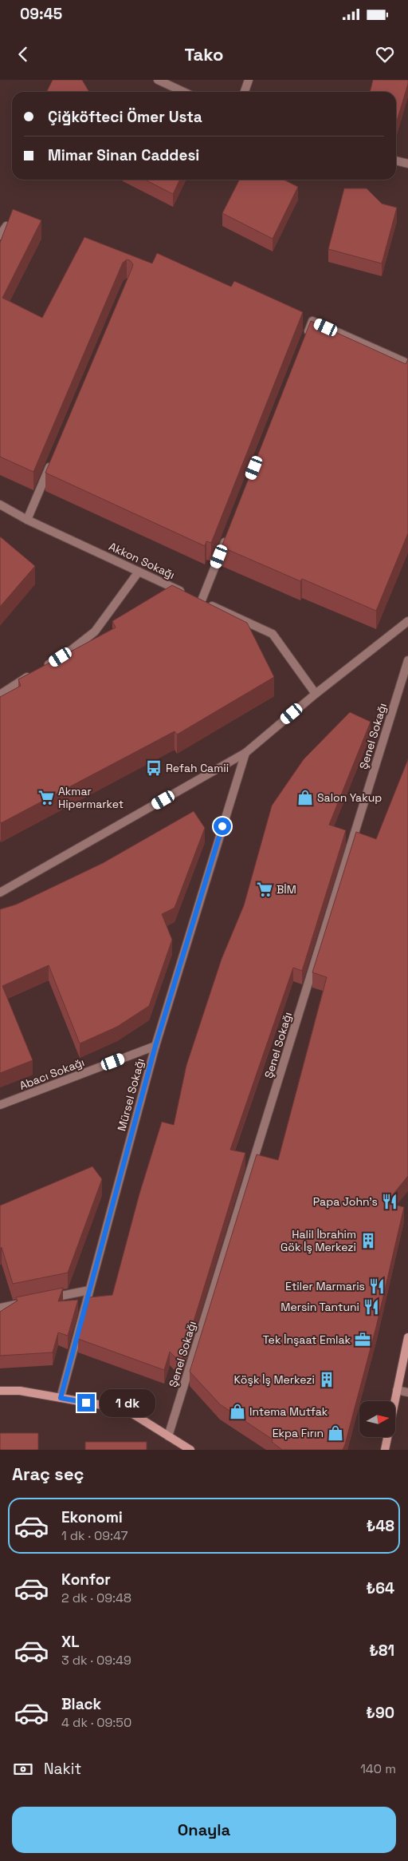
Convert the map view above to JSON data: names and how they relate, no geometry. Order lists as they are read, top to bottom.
{
  "streets": {
    "street": [
      "Akkon Sokağı",
      "Şenel Sokağı",
      "Abacı Sokağı",
      "Mürsel Sokağı"
    ]
  },
  "crossings": [
    ["Abacı Sokağı", "Mürsel Sokağı"]
  ],
  "places": {
    "bus stop": ["Refah Camii"],
    "supermarket": ["Akmar Hipermarket", "BİM"],
    "shop": ["Salon Yakup", "Intema Mutfak", "Ekpa Fırın"],
    "restaurant": ["Papa John's", "Etiler Marmaris", "Mersin Tantuni"],
    "building": ["Halil İbrahim Gök İş Merkezi", "Köşk İş Merkezi"],
    "office": ["Tek İnşaat Emlak"]
  },
  "north": "right",
  "page": {
    "status": "09:45",
    "header": "Tako",
    "banner": ["Çiğköfteci Ömer Usta", "Mimar Sinan Caddesi"],
    "bubble": "1 dk",
    "heading": "Araç seç",
    "list": [
      {
        "name": "Ekonomi",
        "note": "1 dk · 09:47",
        "value": "₺48"
      },
      {
        "name": "Konfor",
        "note": "2 dk · 09:48",
        "value": "₺64"
      },
      {
        "name": "XL",
        "note": "3 dk · 09:49",
        "value": "₺81"
      },
      {
        "name": "Black",
        "note": "4 dk · 09:50",
        "value": "₺90"
      }
    ],
    "pay": ["Nakit", "140 m"],
    "buttons": "Onayla"
  }
}
